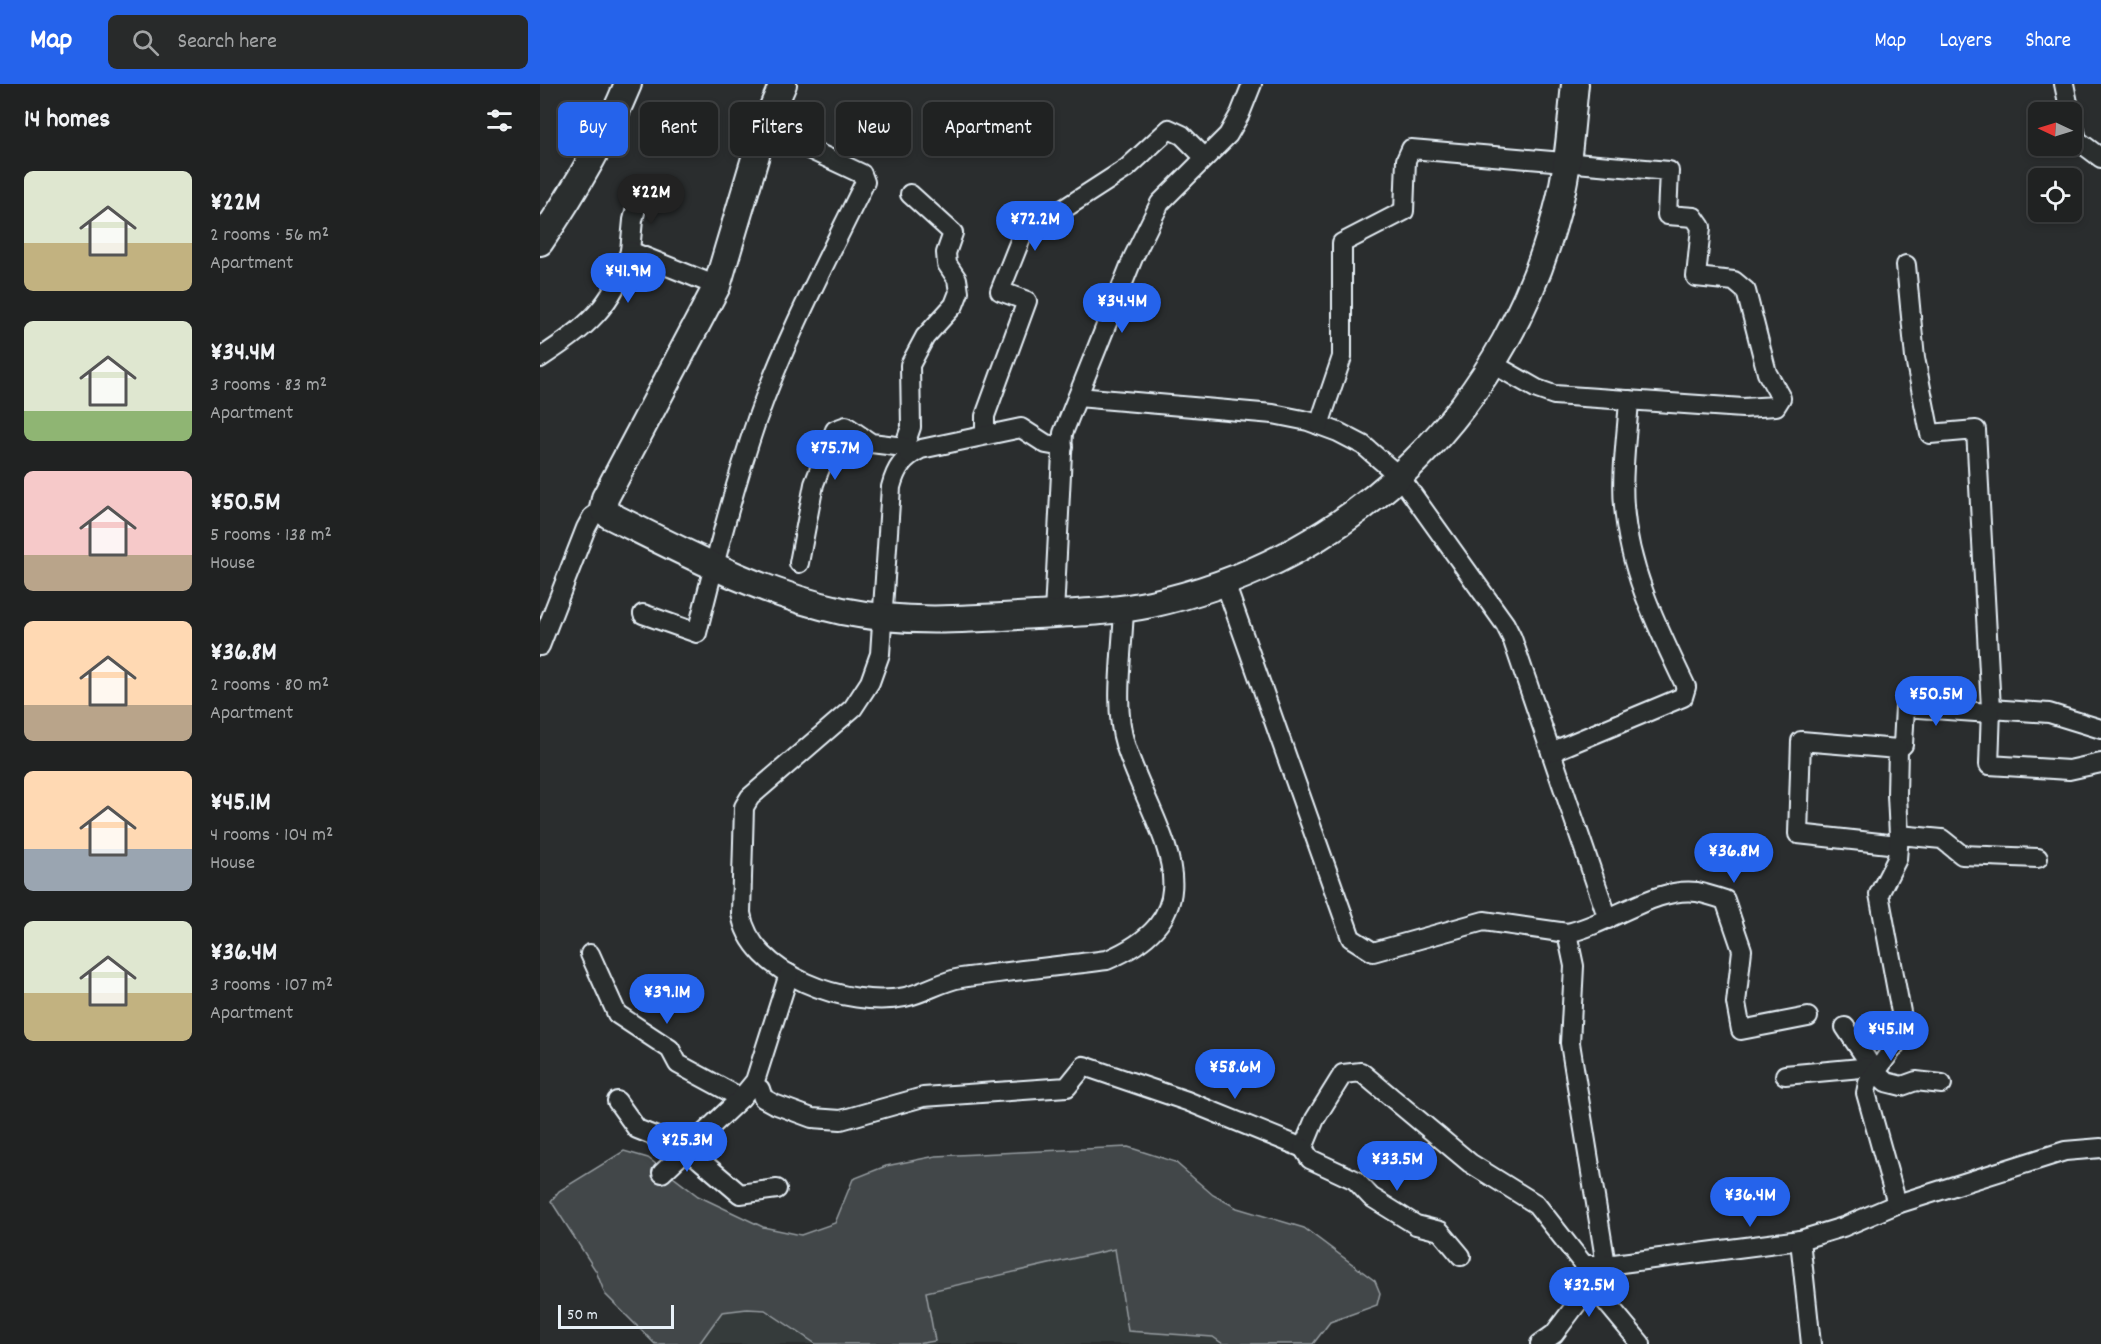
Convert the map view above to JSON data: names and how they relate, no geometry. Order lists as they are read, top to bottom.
{
  "scale_bar": "50 m",
  "north": "left",
  "page": {
    "header": "Map",
    "search": "Search here",
    "nav": ["Map", "Layers", "Share"],
    "heading": "14 homes",
    "chip": [
      "Buy",
      "Rent",
      "Filters",
      "New",
      "Apartment"
    ],
    "list": [
      {
        "name": "¥22M",
        "note": "2 rooms · 56 m² · Apartment"
      },
      {
        "name": "¥34.4M",
        "note": "3 rooms · 83 m² · Apartment"
      },
      {
        "name": "¥50.5M",
        "note": "5 rooms · 138 m² · House"
      },
      {
        "name": "¥36.8M",
        "note": "2 rooms · 80 m² · Apartment"
      },
      {
        "name": "¥45.1M",
        "note": "4 rooms · 104 m² · House"
      },
      {
        "name": "¥36.4M",
        "note": "3 rooms · 107 m² · Apartment"
      }
    ],
    "price": [
      "¥22M",
      "¥72.2M",
      "¥41.9M",
      "¥34.4M",
      "¥75.7M",
      "¥50.5M",
      "¥36.8M",
      "¥39.1M",
      "¥45.1M",
      "¥58.6M",
      "¥25.3M",
      "¥33.5M",
      "¥36.4M",
      "¥32.5M"
    ],
    "scale": "50 m"
  }
}
